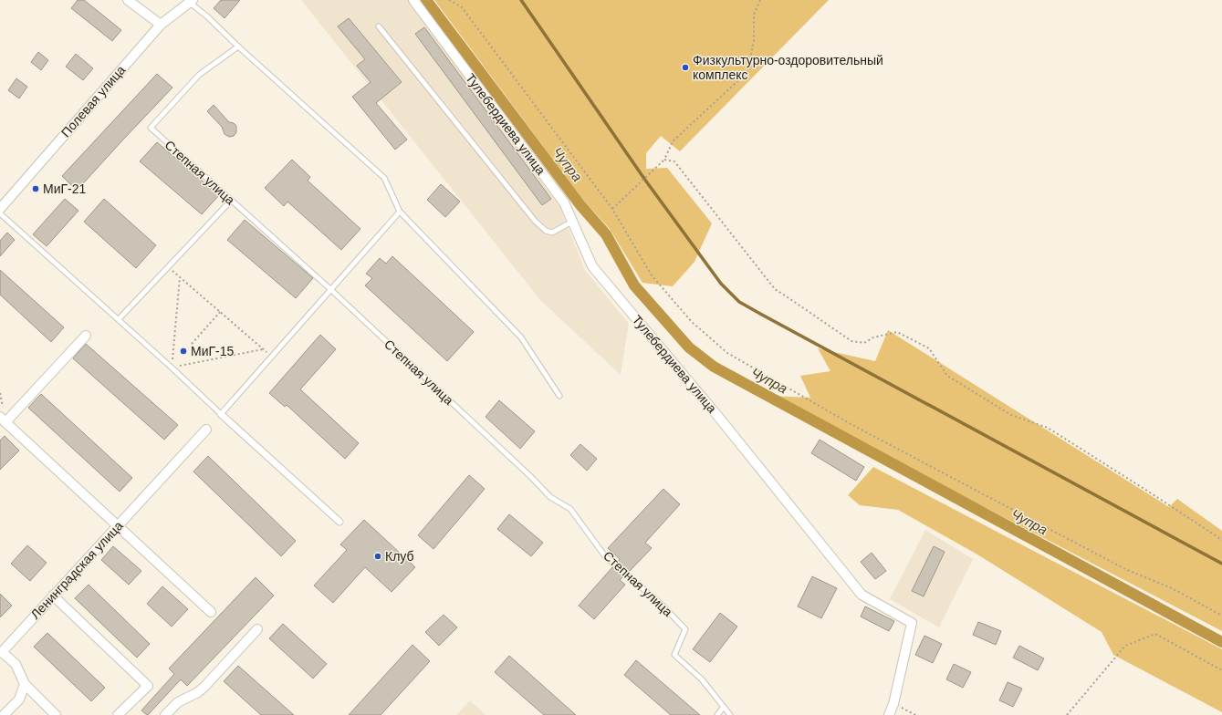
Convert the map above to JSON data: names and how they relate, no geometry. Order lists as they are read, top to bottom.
{
  "streets": {
    "street": ["Полевая улица", "Тулебердиева улица", "Ленинградская улица"],
    "lane": ["Степная улица"]
  },
  "water": ["Чупра"],
  "places": [
    "Физкультурно-оздоровительный комплекс",
    "МиГ-21",
    "МиГ-15",
    "Клуб"
  ]
}
